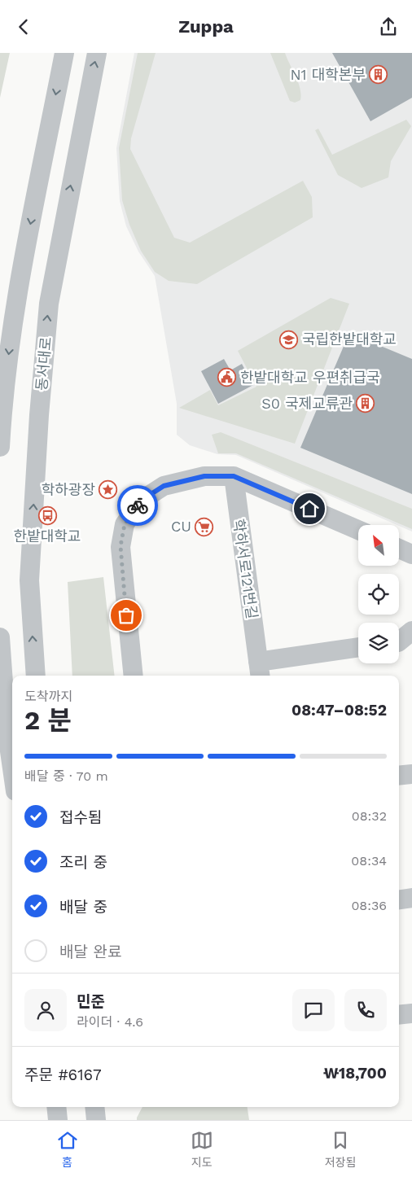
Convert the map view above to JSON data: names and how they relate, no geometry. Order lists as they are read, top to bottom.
{
  "streets": {
    "street": ["동서대로", "학하서로121번길"]
  },
  "places": {
    "building": ["N1 대학본부", "S0 국제교류관"],
    "school or university": ["국립한밭대학교"],
    "public building": ["한밭대학교 우편취급국"],
    "place": ["학하광장"],
    "bus stop": ["한밭대학교"],
    "supermarket": ["CU"]
  },
  "north": "top left",
  "page": {
    "header": "Zuppa",
    "heading": ["2 분", "도착까지", "08:47–08:52"],
    "panel": [
      "민준",
      "라이더 · 4.6",
      "주문 #6167",
      "₩18,700"
    ],
    "bar": "배달 중 · 70 m",
    "list": [
      ["접수됨", "08:32"],
      ["조리 중", "08:34"],
      ["배달 중", "08:36"],
      "배달 완료"
    ],
    "tabs": ["홈", "지도", "저장됨"]
  }
}
